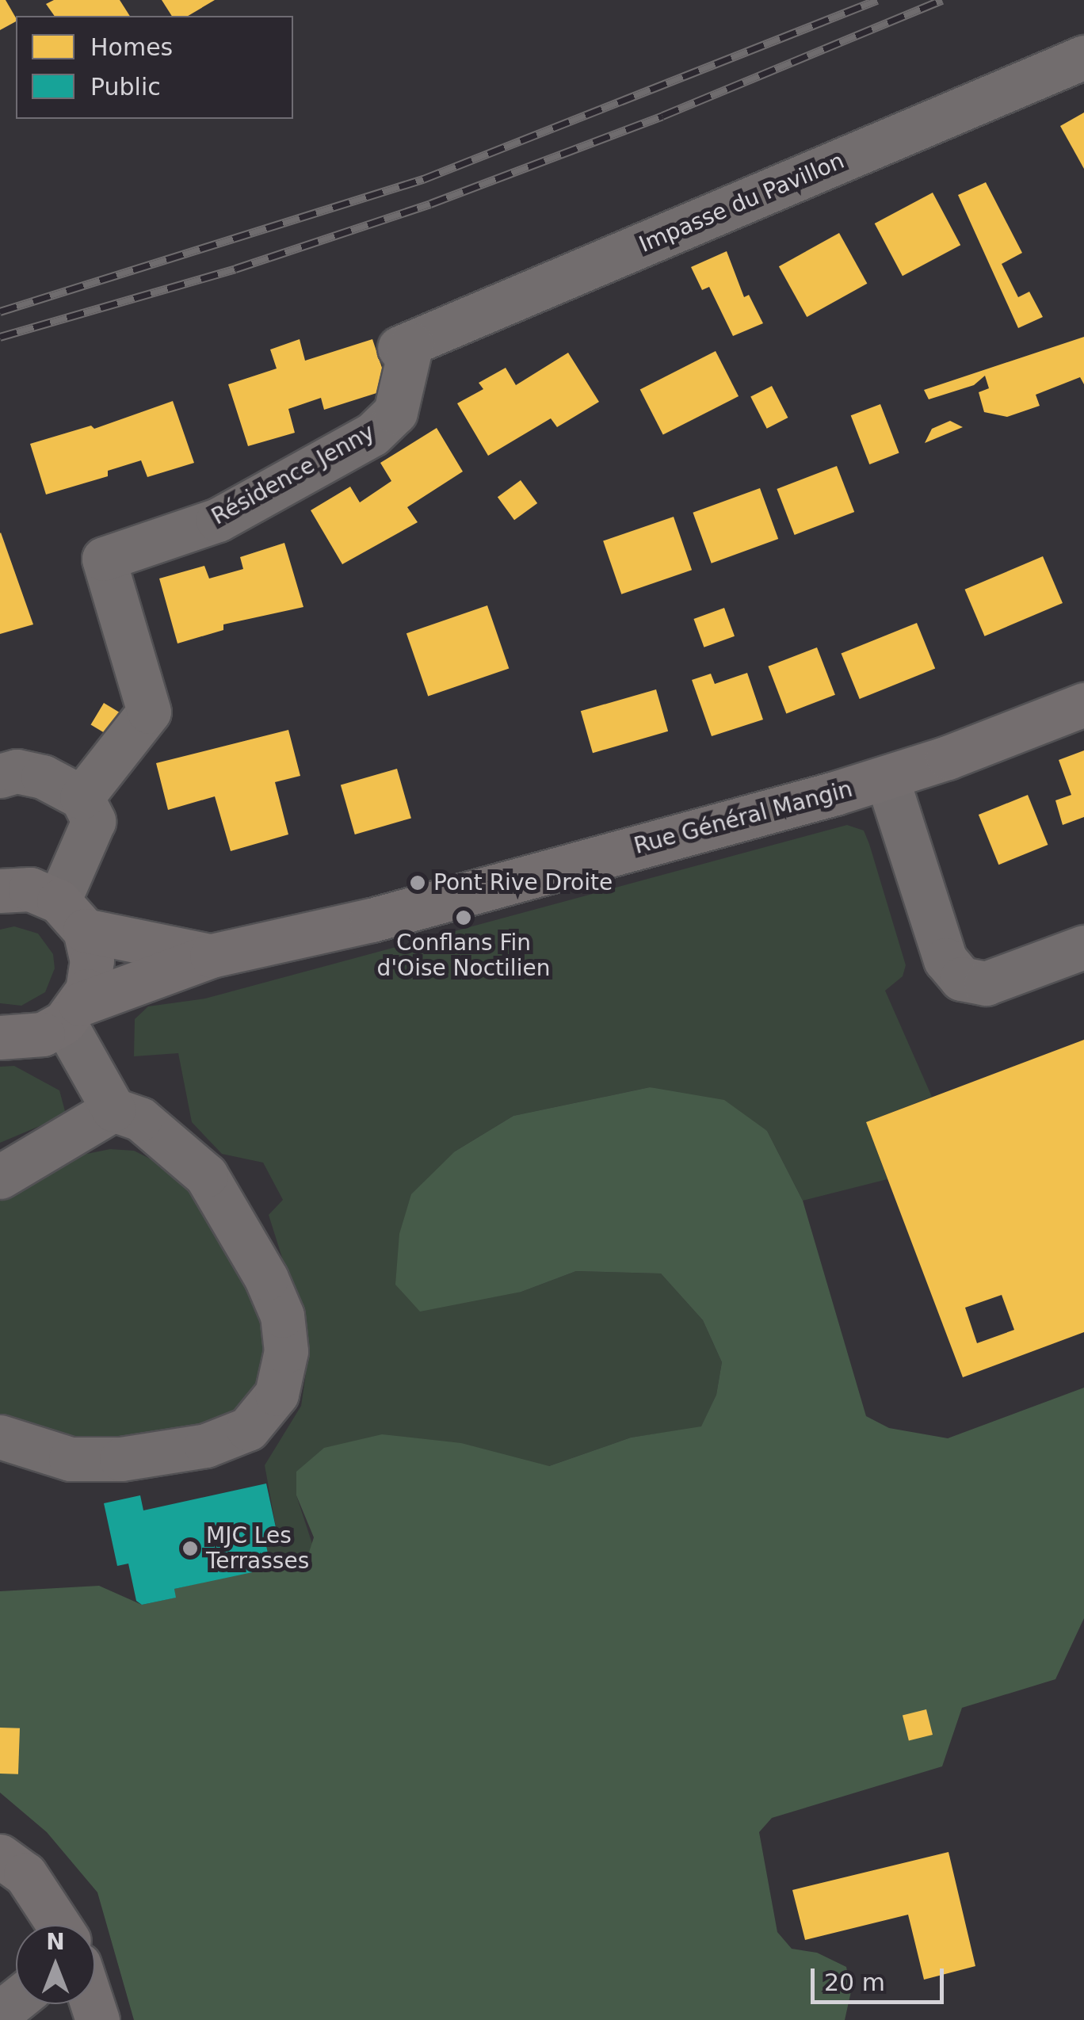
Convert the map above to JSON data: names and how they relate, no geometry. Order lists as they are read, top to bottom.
{
  "streets": {
    "main road": ["Rue Général Mangin"],
    "street": ["Impasse du Pavillon", "Résidence Jenny"]
  },
  "crossings": [
    ["Impasse du Pavillon", "Résidence Jenny"]
  ],
  "places": ["Pont Rive Droite", "Conflans Fin d'Oise Noctilien", "MJC Les Terrasses"],
  "legend": ["Homes", "Public"],
  "scale_bar": "20 m",
  "north": "top"
}
